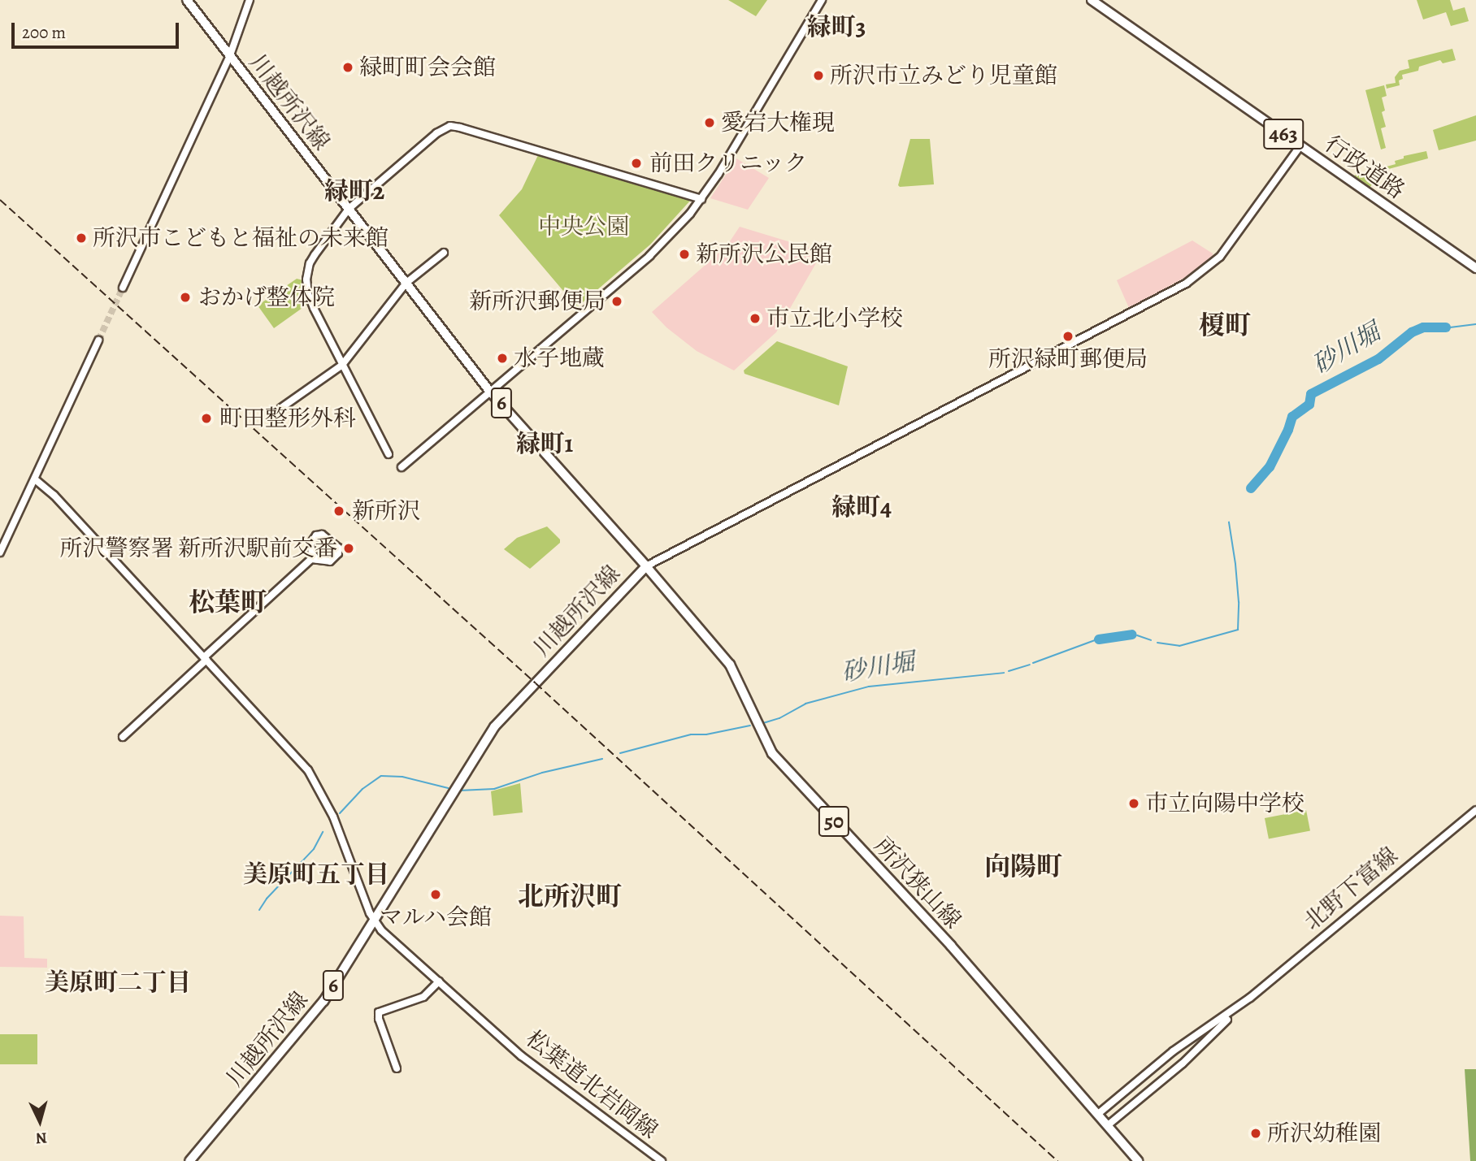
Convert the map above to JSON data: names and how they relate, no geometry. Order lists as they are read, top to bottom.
{
  "streets": {
    "highway": ["463", "行政道路"],
    "main road": [
      "川越所沢線",
      "6",
      "50",
      "所沢狭山線"
    ],
    "street": ["北野下富線", "松葉道北岩岡線"]
  },
  "crossings": [
    ["川越所沢線", "所沢狭山線"],
    ["川越所沢線", "松葉道北岩岡線"]
  ],
  "districts": [
    "緑町3",
    "緑町2",
    "榎町",
    "緑町1",
    "緑町4",
    "松葉町",
    "向陽町",
    "美原町五丁目",
    "北所沢町",
    "美原町二丁目"
  ],
  "water": ["砂川堀"],
  "parks": ["中央公園"],
  "places": [
    "緑町町会会館",
    "所沢市立みどり児童館",
    "愛宕大権現",
    "前田クリニック",
    "所沢市こどもと福祉の未来館",
    "新所沢公民館",
    "おかげ整体院",
    "新所沢郵便局",
    "市立北小学校",
    "所沢緑町郵便局",
    "水子地蔵",
    "町田整形外科",
    "新所沢",
    "所沢警察署 新所沢駅前交番",
    "市立向陽中学校",
    "マルハ会館",
    "所沢幼稚園"
  ],
  "scale_bar": "200 m",
  "north": "bottom"
}
